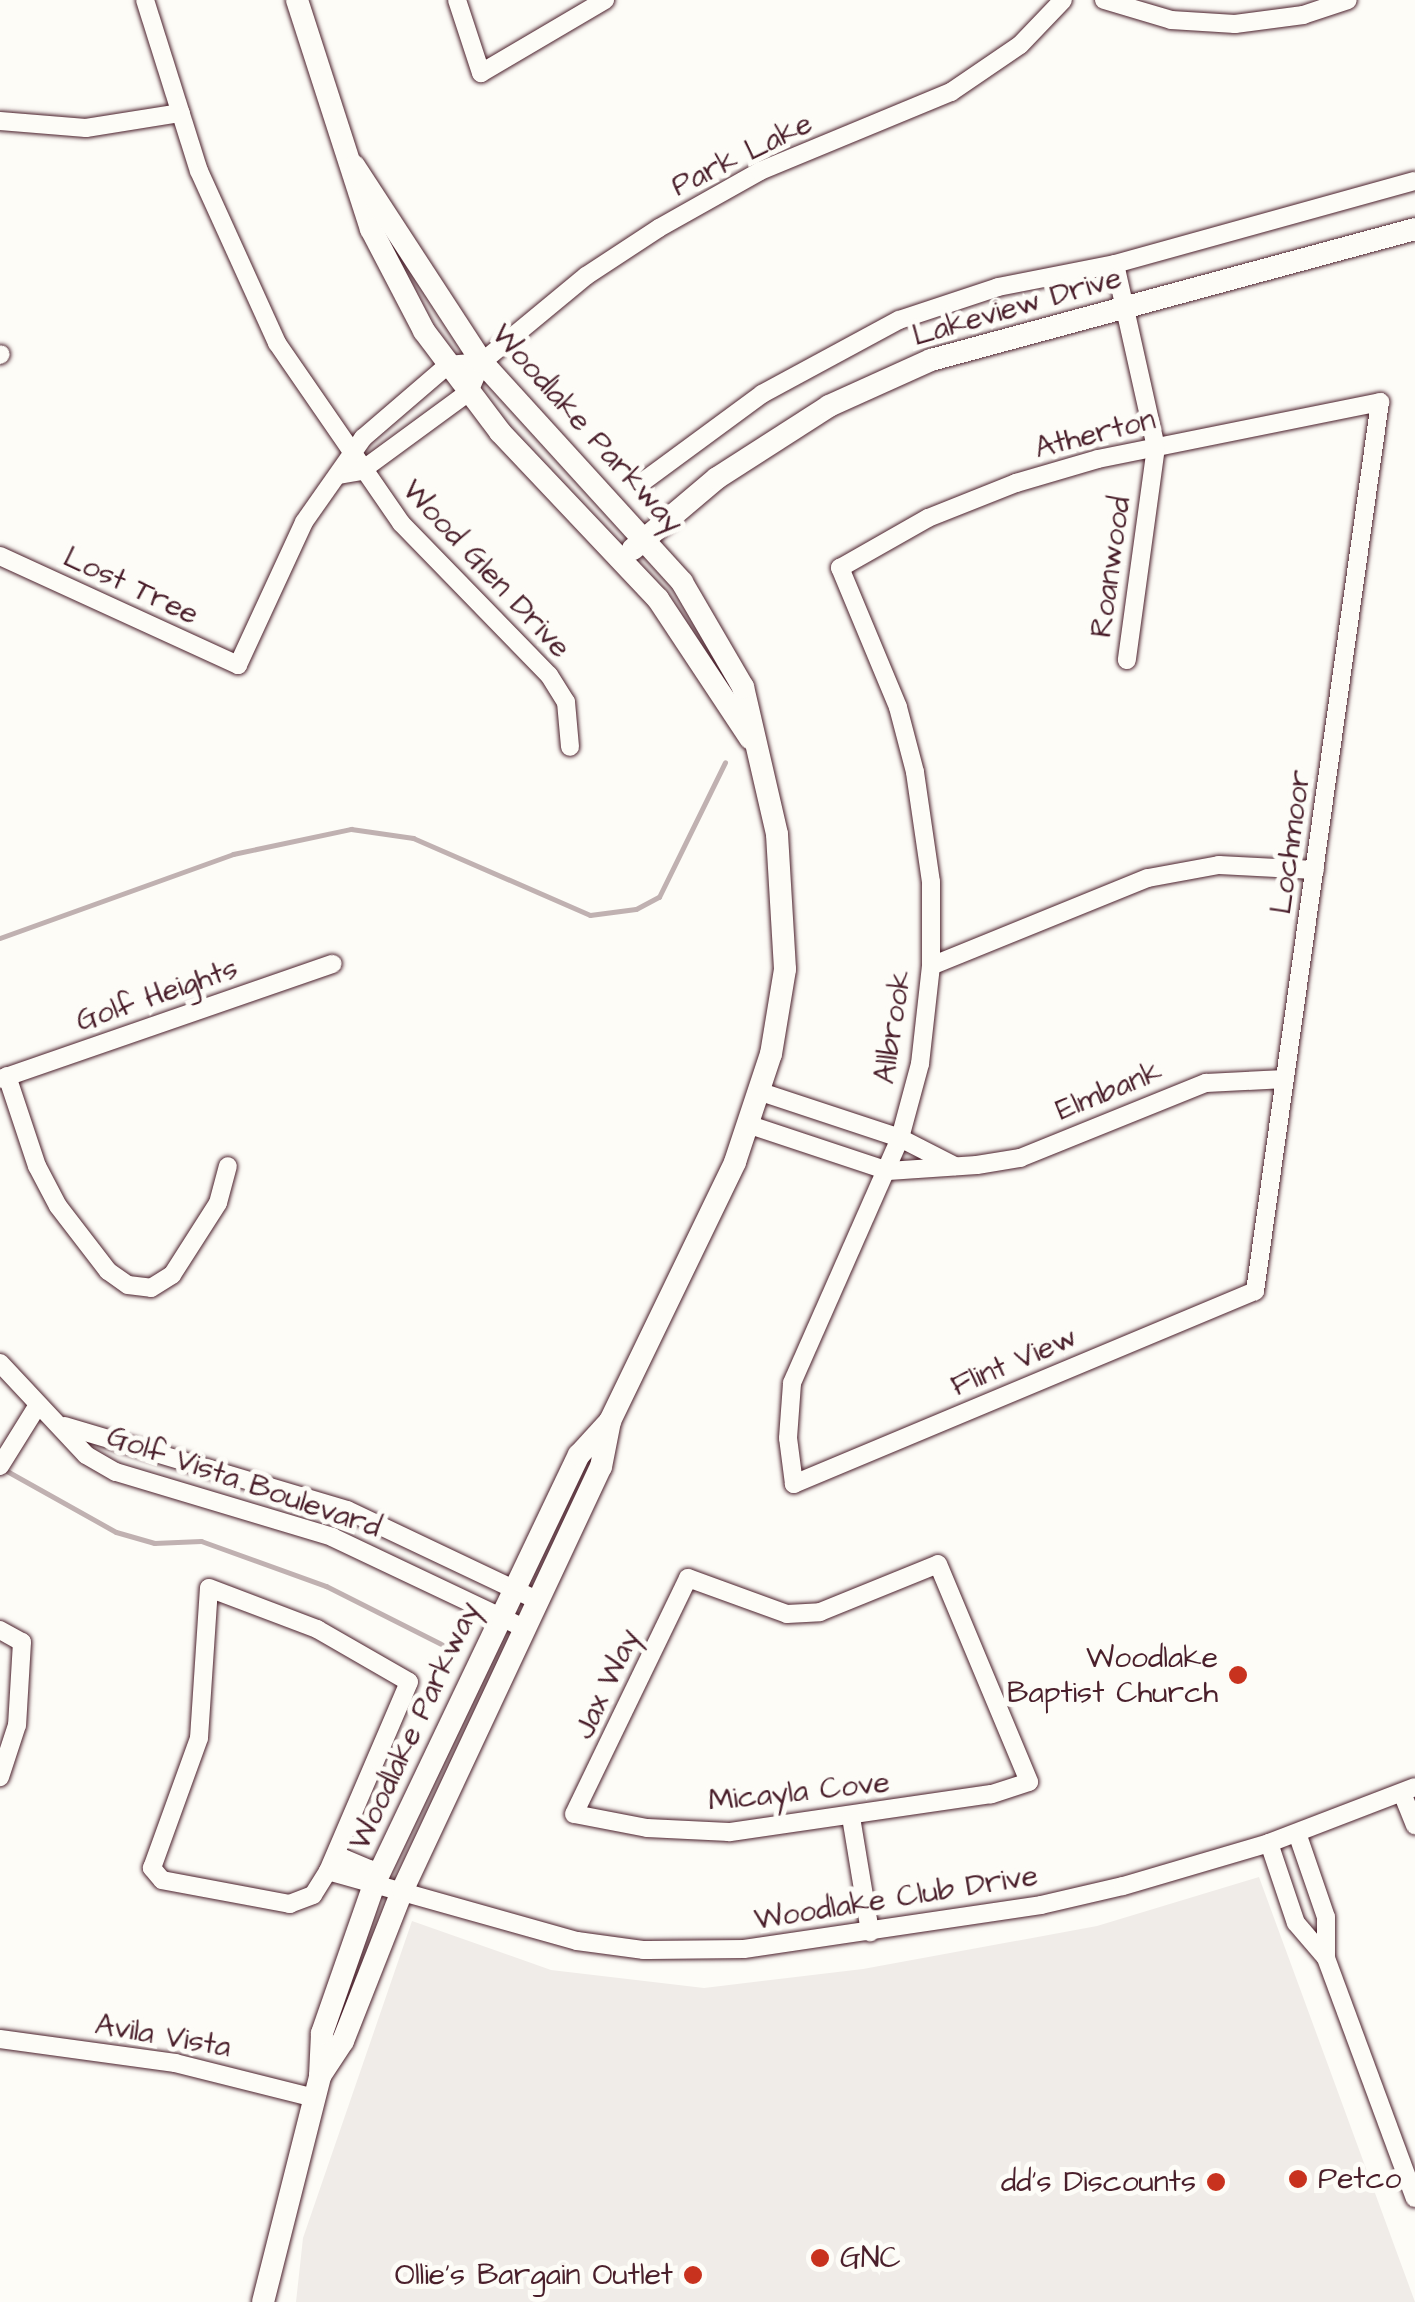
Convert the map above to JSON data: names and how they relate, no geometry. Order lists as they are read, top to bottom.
{
  "streets": {
    "street": [
      "Park Lake",
      "Lakeview Drive",
      "Woodlake Parkway",
      "Atherton",
      "Roanwood",
      "Wood Glen Drive",
      "Lost Tree",
      "Lochmoor",
      "Golf Heights",
      "Allbrook",
      "Elmbank",
      "Flint View",
      "Golf Vista Boulevard",
      "Jax Way",
      "Micayla Cove",
      "Woodlake Club Drive",
      "Avila Vista"
    ]
  },
  "crossings": [
    ["Park Lake", "Woodlake Parkway"],
    ["Lakeview Drive", "Woodlake Parkway"],
    ["Lakeview Drive", "Roanwood"],
    ["Woodlake Parkway", "Elmbank"],
    ["Woodlake Parkway", "Golf Vista Boulevard"],
    ["Woodlake Parkway", "Woodlake Club Drive"],
    ["Woodlake Parkway", "Avila Vista"],
    ["Atherton", "Roanwood"],
    ["Atherton", "Lochmoor"],
    ["Atherton", "Allbrook"],
    ["Wood Glen Drive", "Lost Tree"],
    ["Lochmoor", "Elmbank"],
    ["Lochmoor", "Flint View"],
    ["Allbrook", "Elmbank"],
    ["Allbrook", "Flint View"],
    ["Jax Way", "Micayla Cove"]
  ],
  "places": [
    "Woodlake Baptist Church",
    "Petco",
    "dd's Discounts",
    "GNC",
    "Ollie's Bargain Outlet"
  ]
}
